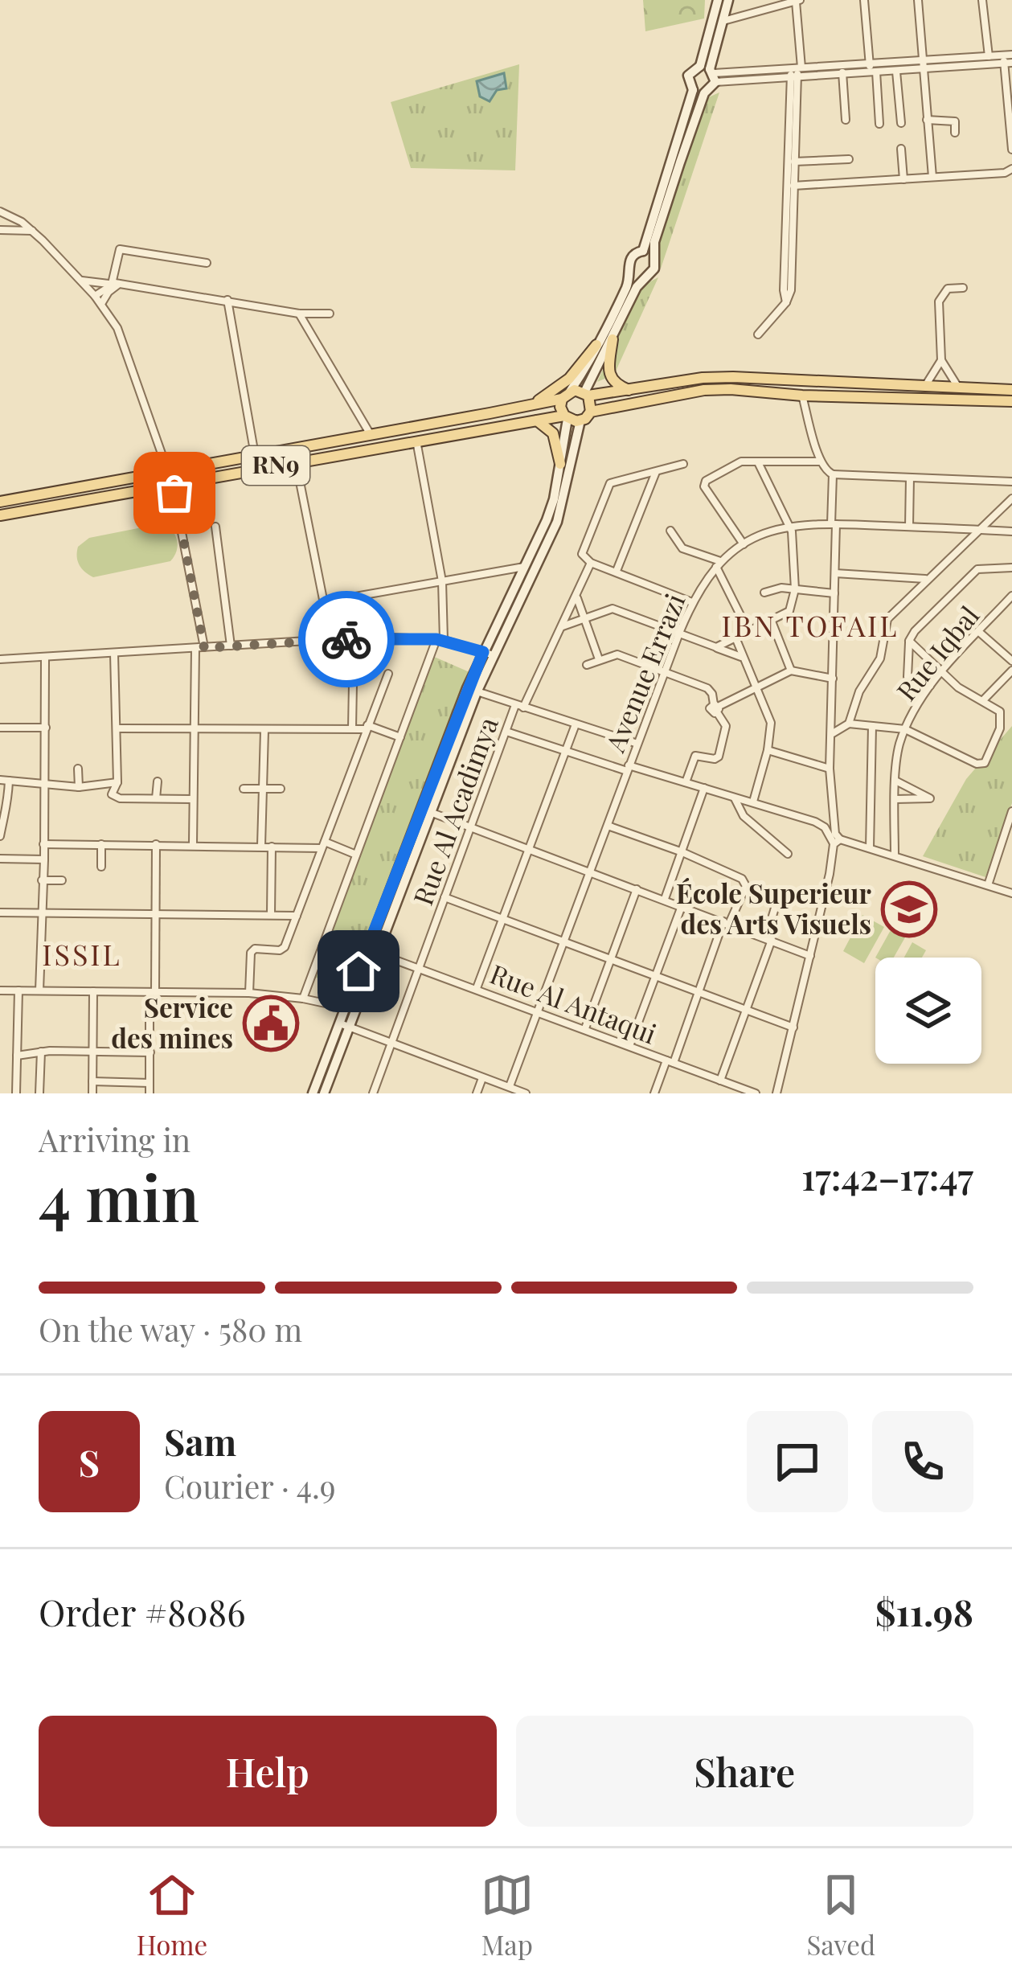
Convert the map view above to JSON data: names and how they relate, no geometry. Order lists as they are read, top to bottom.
{
  "streets": {
    "main road": ["RN9"],
    "street": [
      "Rue Iqbal",
      "Avenue Errazi",
      "Rue Al Acadimya",
      "Rue Al Antaqui"
    ]
  },
  "crossings": [
    ["Avenue Errazi", "Rue Al Antaqui"],
    ["Rue Al Acadimya", "Rue Al Antaqui"]
  ],
  "districts": ["IBN TOFAIL", "ISSIL"],
  "places": {
    "school or university": ["École Superieur des Arts Visuels"],
    "public building": ["Service des mines"]
  },
  "page": {
    "heading": ["4 min", "Arriving in", "17:42–17:47"],
    "panel": [
      "Sam",
      "Courier · 4.9",
      "Order #8086",
      "$11.98"
    ],
    "bar": "On the way · 580 m",
    "round": "S",
    "buttons": ["Help", "Share"],
    "tabs": ["Home", "Map", "Saved"]
  }
}
